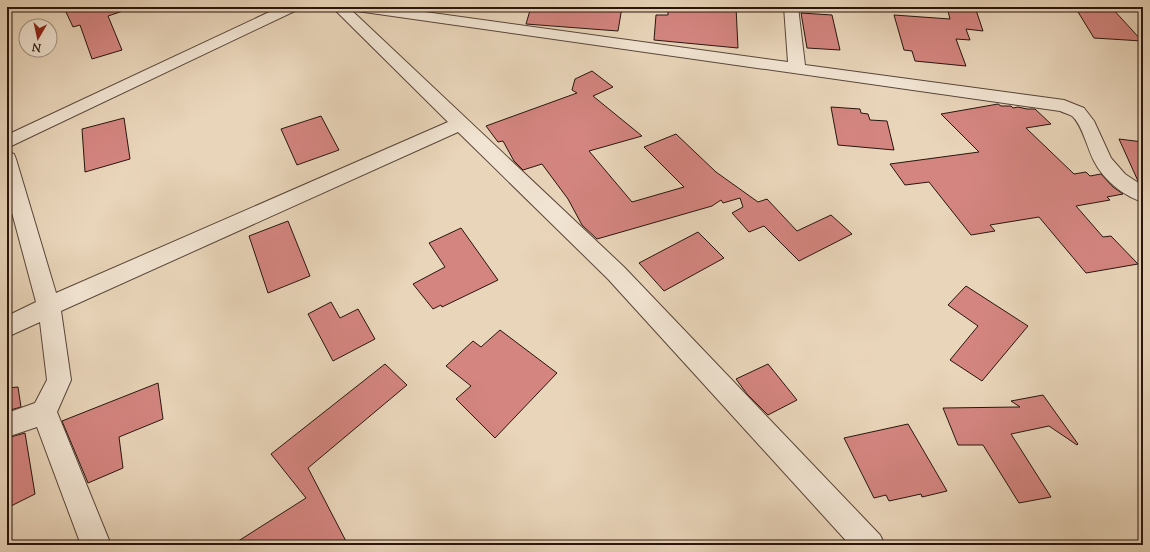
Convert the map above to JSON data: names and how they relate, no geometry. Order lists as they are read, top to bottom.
{
  "north": "bottom"
}
